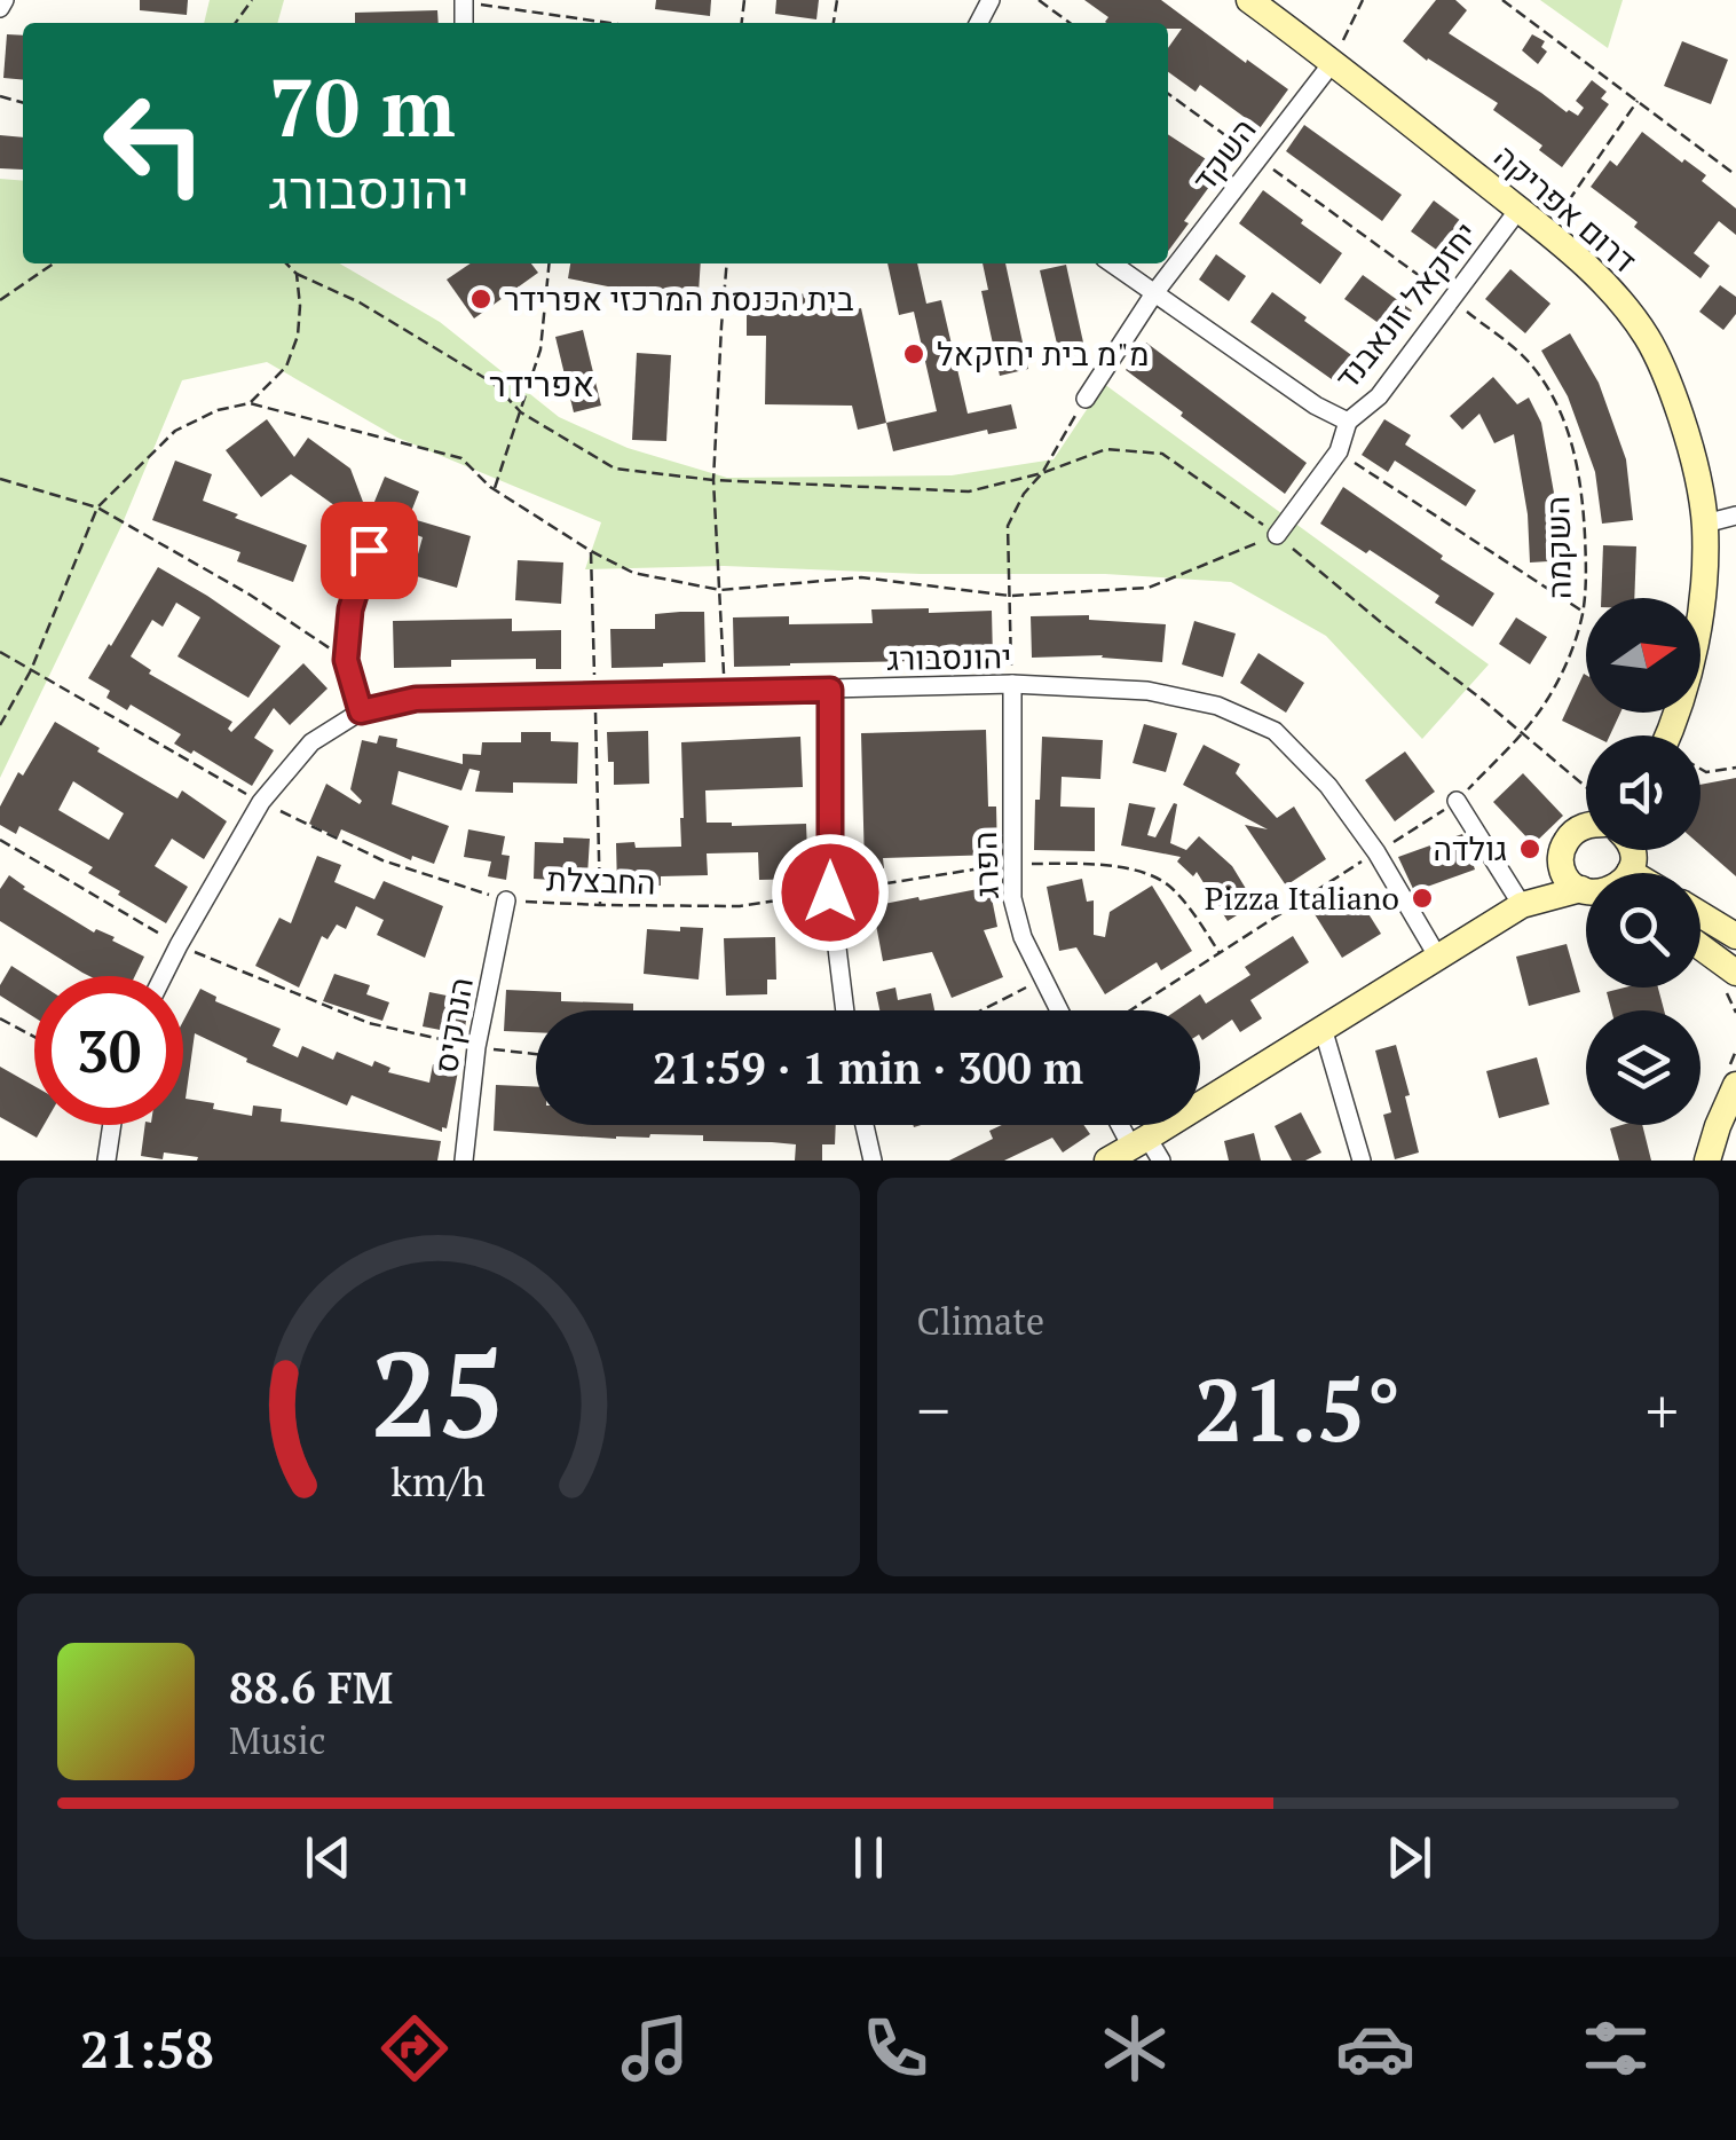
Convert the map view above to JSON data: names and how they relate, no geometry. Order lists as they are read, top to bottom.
{
  "streets": {
    "street": [
      "השקד",
      "דרום אפריקה",
      "יחזקאל זונאבנד",
      "יהונסבורג",
      "הפרג",
      "הנרקיס"
    ],
    "path": ["השקמה", "החבצלת"]
  },
  "crossings": [
    ["השקד", "דרום אפריקה"],
    ["השקד", "יחזקאל זונאבנד"],
    ["השקד", "השקמה"],
    ["דרום אפריקה", "יחזקאל זונאבנד"],
    ["יחזקאל זונאבנד", "השקמה"],
    ["השקמה", "יהונסבורג"],
    ["השקמה", "החבצלת"],
    ["יהונסבורג", "הפרג"],
    ["יהונסבורג", "החבצלת"],
    ["הפרג", "החבצלת"],
    ["החבצלת", "הנרקיס"]
  ],
  "districts": ["אפרידר"],
  "places": [
    "בית הכנסת המרכזי אפרידר",
    "מ\"מ בית יחזקאל",
    "גולדה",
    "Pizza Italiano"
  ],
  "north": "right",
  "page": {
    "turn": ["70 m", "יהונסבורג"],
    "limit": "30",
    "trip": "21:59 · 1 min · 300 m",
    "tile": "Climate",
    "heat": ["−", "21.5°", "+"],
    "song": ["88.6 FM", "Music"],
    "tabs": "21:58",
    "gauge": ["25", "km/h"]
  }
}
